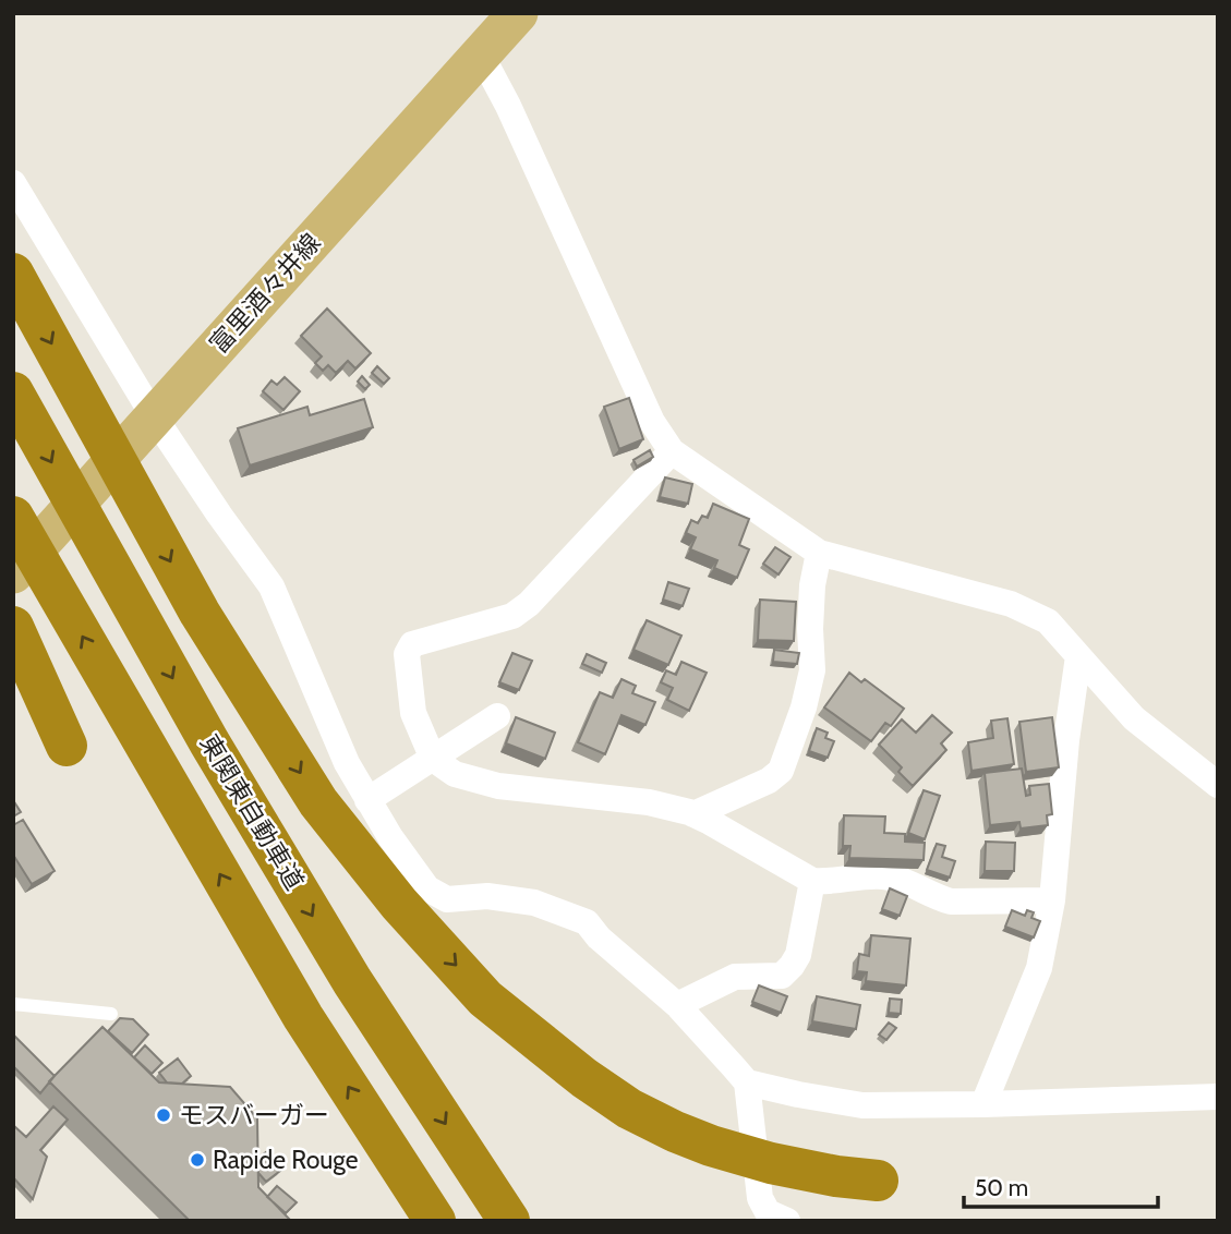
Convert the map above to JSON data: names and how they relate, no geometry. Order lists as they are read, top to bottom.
{
  "streets": {
    "highway": ["東関東自動車道"],
    "main road": ["富里酒々井線"]
  },
  "places": ["モスバーガー", "Rapide Rouge"],
  "scale_bar": "50 m"
}
